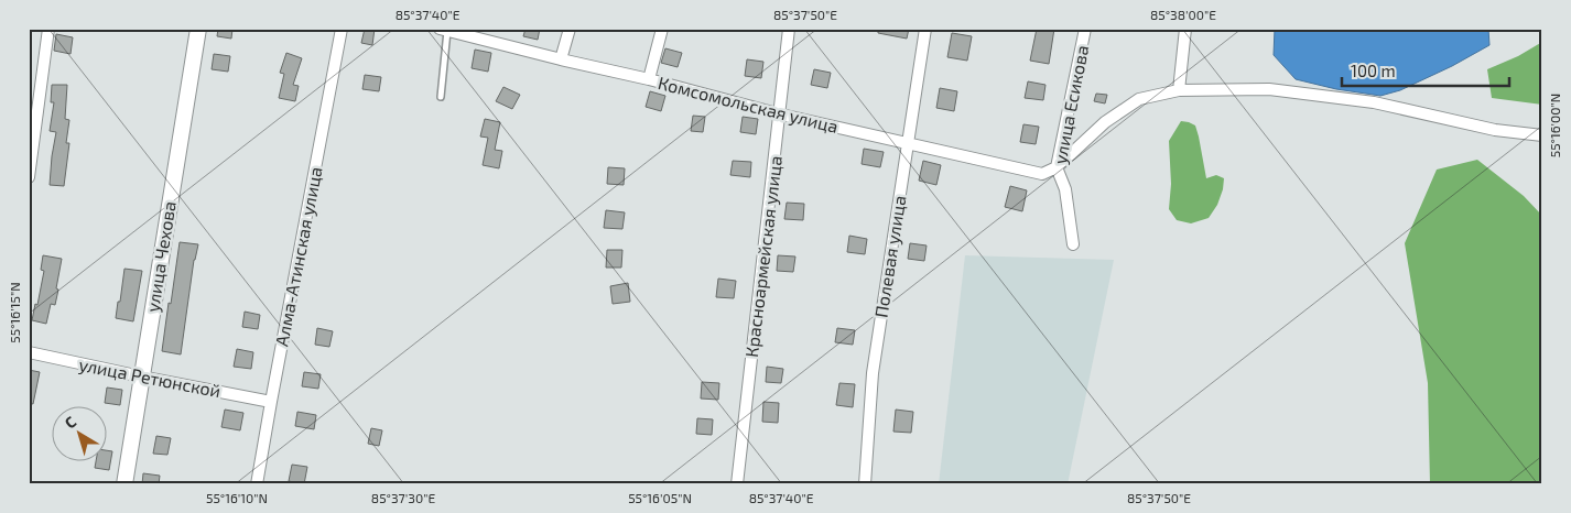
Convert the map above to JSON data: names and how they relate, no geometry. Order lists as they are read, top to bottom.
{
  "streets": {
    "street": [
      "Комсомольская улица",
      "улица Есикова",
      "улица Чехова",
      "Алма-Атинская улица",
      "Красноармейская улица",
      "Полевая улица",
      "улица Ретюнской"
    ]
  },
  "crossings": [
    ["Комсомольская улица", "улица Есикова"],
    ["Комсомольская улица", "Красноармейская улица"],
    ["Комсомольская улица", "Полевая улица"],
    ["улица Чехова", "улица Ретюнской"],
    ["Алма-Атинская улица", "улица Ретюнской"]
  ],
  "scale_bar": "100 m",
  "north": "top left",
  "coordinates": [
    "85°37'40\"E",
    "85°37'50\"E",
    "85°38'00\"E",
    "55°16'00\"N",
    "55°16'15\"N",
    "55°16'10\"N",
    "85°37'30\"E",
    "55°16'05\"N"
  ]
}
